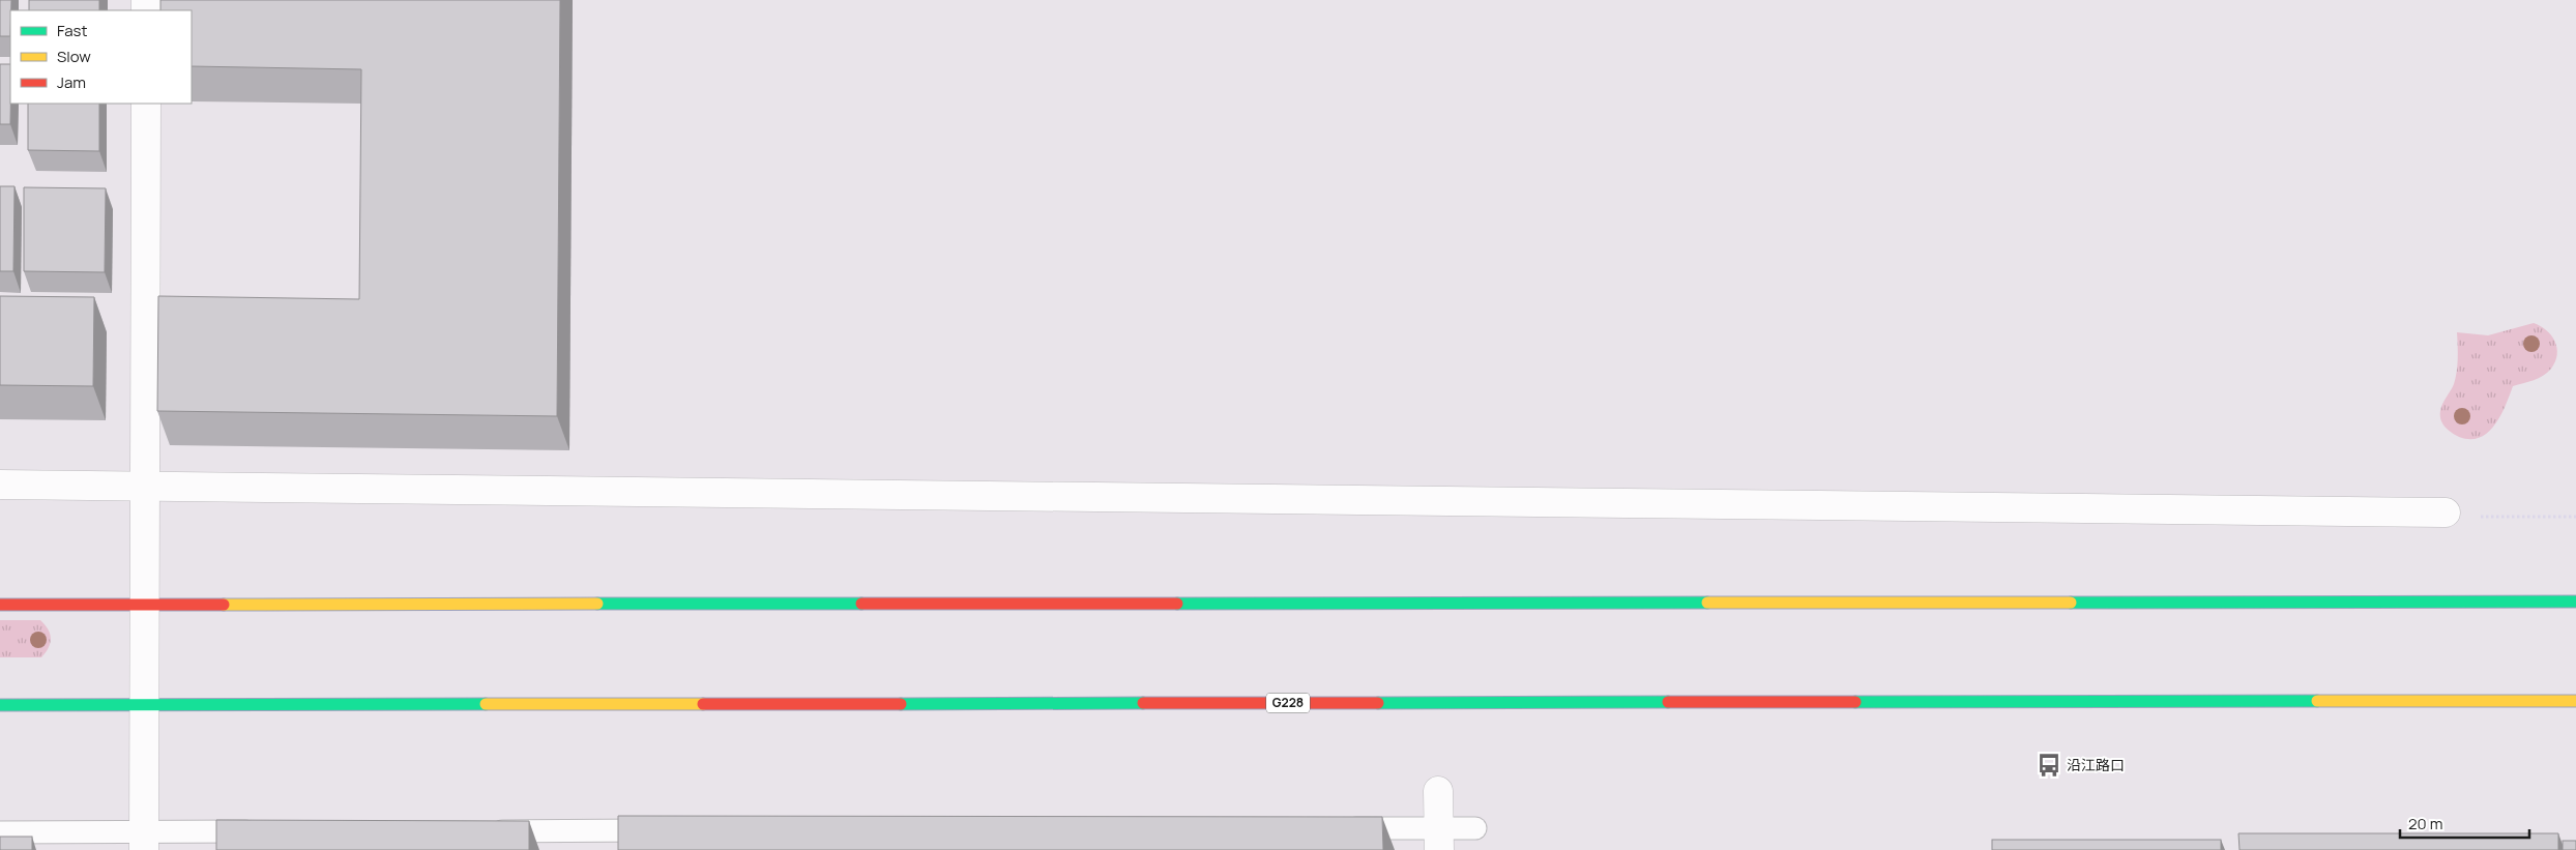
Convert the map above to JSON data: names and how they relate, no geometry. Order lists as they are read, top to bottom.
{
  "streets": {
    "highway": ["G228"]
  },
  "places": {
    "bus stop": ["沿江路口"]
  },
  "legend": ["Fast", "Slow", "Jam"],
  "scale_bar": "20 m"
}
